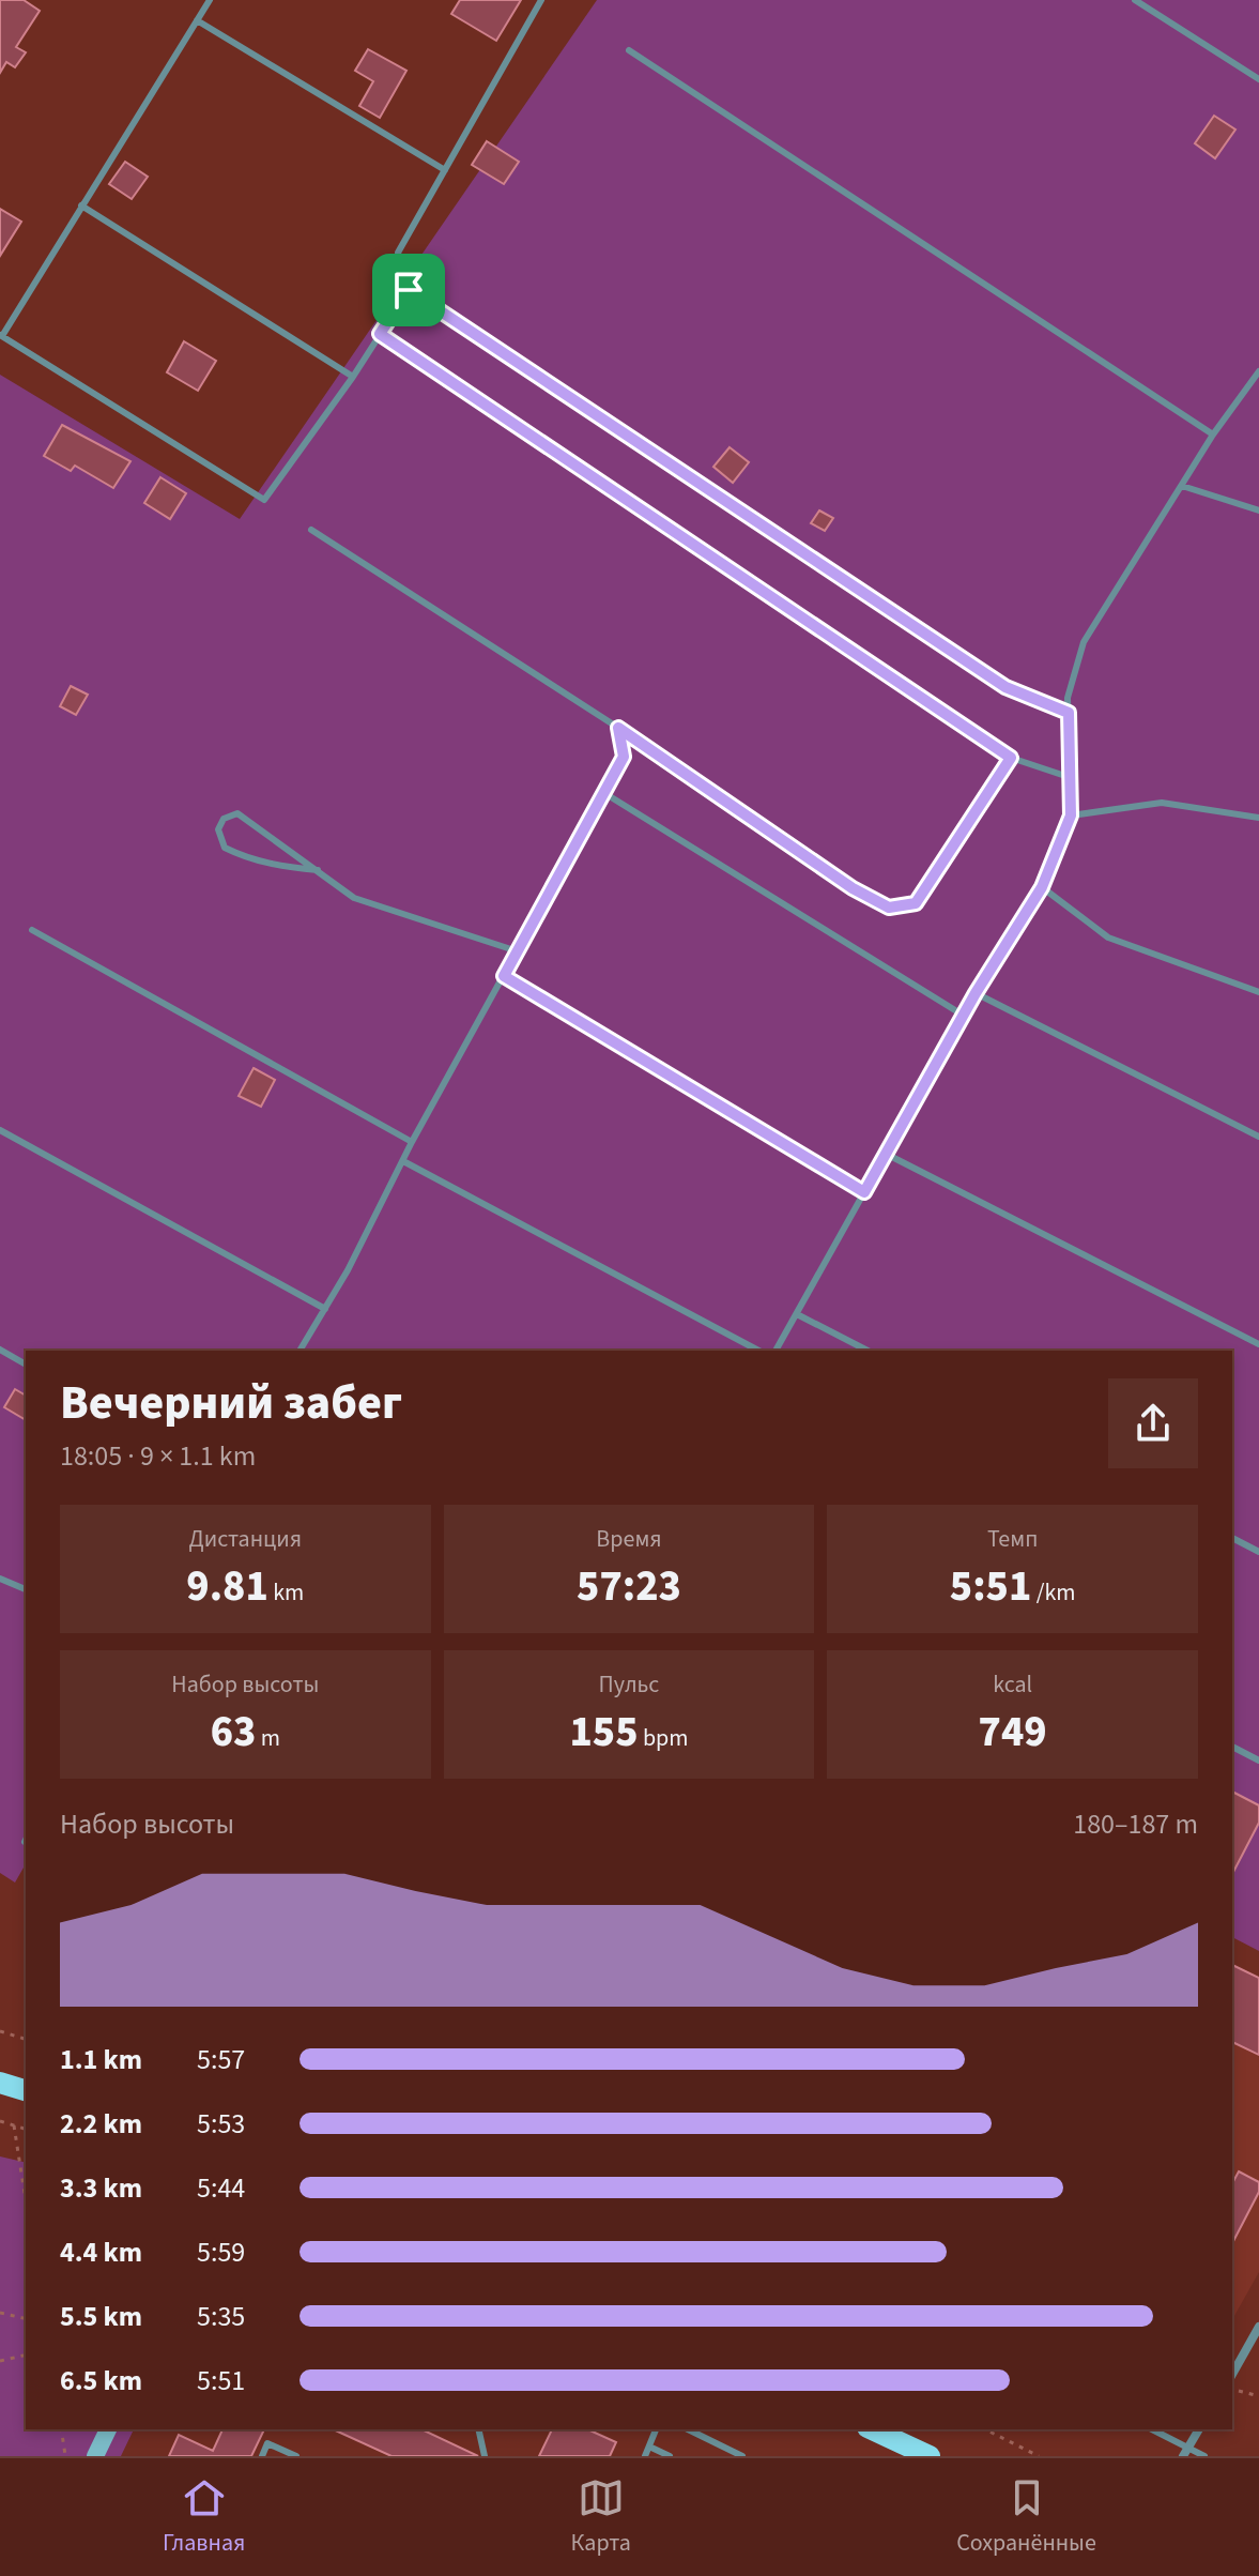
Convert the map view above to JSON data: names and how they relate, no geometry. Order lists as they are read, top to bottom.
{
  "page": {
    "heading": ["Вечерний забег", "18:05 · 9 × 1.1 km"],
    "stats": [
      ["Дистанция", "9.81 km"],
      ["Время", "57:23"],
      ["Темп", "5:51 /km"],
      ["Набор высоты", "63 m"],
      ["Пульс", "155 bpm"],
      ["kcal", "749"]
    ],
    "chart": ["Набор высоты", "180–187 m"],
    "list": [
      {
        "name": "1.1 km",
        "note": "5:57"
      },
      {
        "name": "2.2 km",
        "note": "5:53"
      },
      {
        "name": "3.3 km",
        "note": "5:44"
      },
      {
        "name": "4.4 km",
        "note": "5:59"
      },
      {
        "name": "5.5 km",
        "note": "5:35"
      },
      {
        "name": "6.5 km",
        "note": "5:51"
      }
    ],
    "tabs": ["Главная", "Карта", "Сохранённые"]
  }
}
